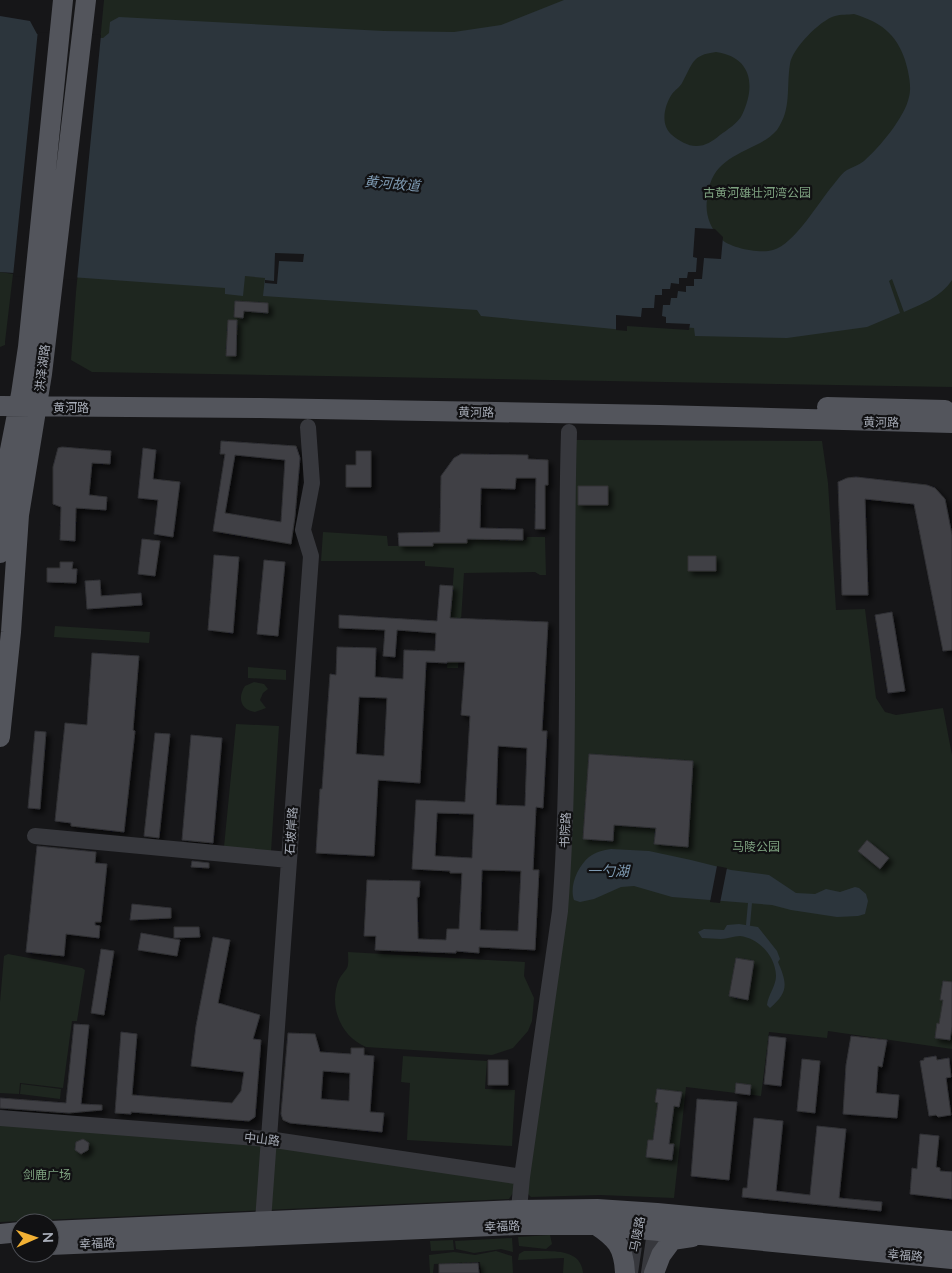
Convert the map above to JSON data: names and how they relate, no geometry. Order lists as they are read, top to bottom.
{
  "streets": {
    "main road": ["洪泽湖路", "黄河路", "幸福路"],
    "street": [
      "书院路",
      "石坡岸路",
      "中山路",
      "马陵路"
    ]
  },
  "crossings": [
    ["洪泽湖路", "黄河路"],
    ["书院路", "中山路"],
    ["书院路", "幸福路"],
    ["石坡岸路", "中山路"],
    ["石坡岸路", "幸福路"],
    ["幸福路", "马陵路"]
  ],
  "water": ["黄河故道", "一勺湖"],
  "parks": ["古黄河雄壮河湾公园", "马陵公园", "剑鹿广场"],
  "north": "right"
}
